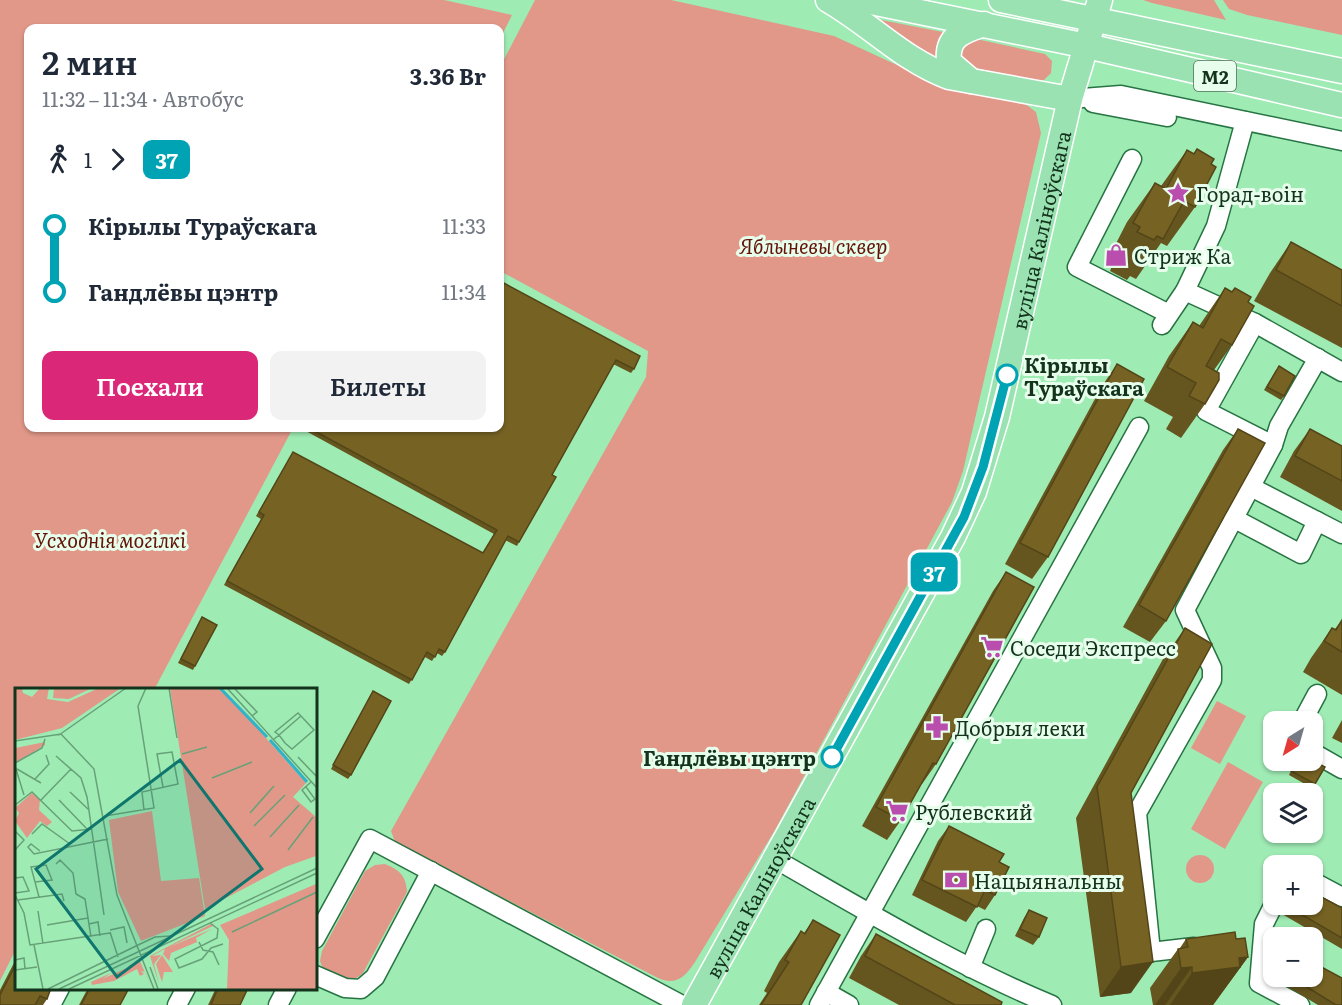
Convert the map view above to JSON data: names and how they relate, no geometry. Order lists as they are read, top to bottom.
{
  "streets": {
    "main road": ["М2", "вуліца Каліноўскага"]
  },
  "crossings": [
    ["М2", "вуліца Каліноўскага"]
  ],
  "parks": ["Яблыневы сквер", "Усходнія могілкі"],
  "places": {
    "place": ["Горад-воін"],
    "shop": ["Стриж Ка"],
    "other": ["Кірылы Тураўскага", "Гандлёвы цэнтр"],
    "supermarket": ["Соседи Экспресс", "Рублевский"],
    "pharmacy": ["Добрыя леки"],
    "bank": ["Нацыянальны"]
  },
  "lines": ["bus line 37"],
  "north": "bottom left",
  "page": {
    "on_map": "37",
    "heading": ["2 мин", "11:32 – 11:34 · Автобус", "3.36 Br"],
    "legs": ["1", "37"],
    "list": [
      {
        "name": "Кірылы Тураўскага",
        "value": "11:33"
      },
      {
        "name": "Гандлёвы цэнтр",
        "value": "11:34"
      }
    ],
    "buttons": ["Поехали", "Билеты"],
    "map_buttons": ["+", "−"]
  }
}
